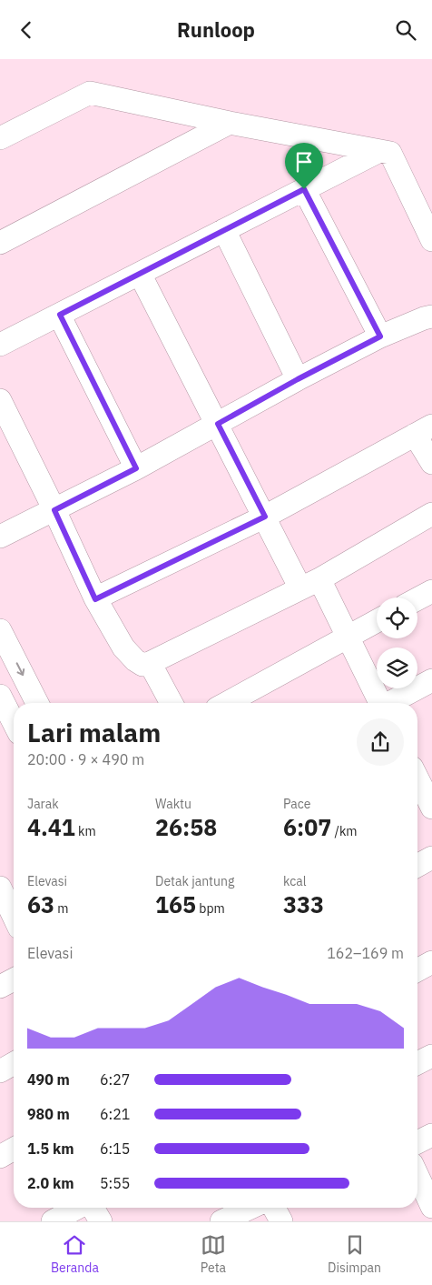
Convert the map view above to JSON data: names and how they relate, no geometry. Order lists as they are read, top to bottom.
{
  "page": {
    "header": "Runloop",
    "heading": ["Lari malam", "20:00 · 9 × 490 m"],
    "stats": [
      ["Jarak", "4.41 km"],
      ["Waktu", "26:58"],
      ["Pace", "6:07 /km"],
      ["Elevasi", "63 m"],
      ["Detak jantung", "165 bpm"],
      ["kcal", "333"]
    ],
    "chart": ["Elevasi", "162–169 m"],
    "list": [
      {
        "name": "490 m",
        "note": "6:27"
      },
      {
        "name": "980 m",
        "note": "6:21"
      },
      {
        "name": "1.5 km",
        "note": "6:15"
      },
      {
        "name": "2.0 km",
        "note": "5:55"
      }
    ],
    "tabs": ["Beranda", "Peta", "Disimpan"]
  }
}
